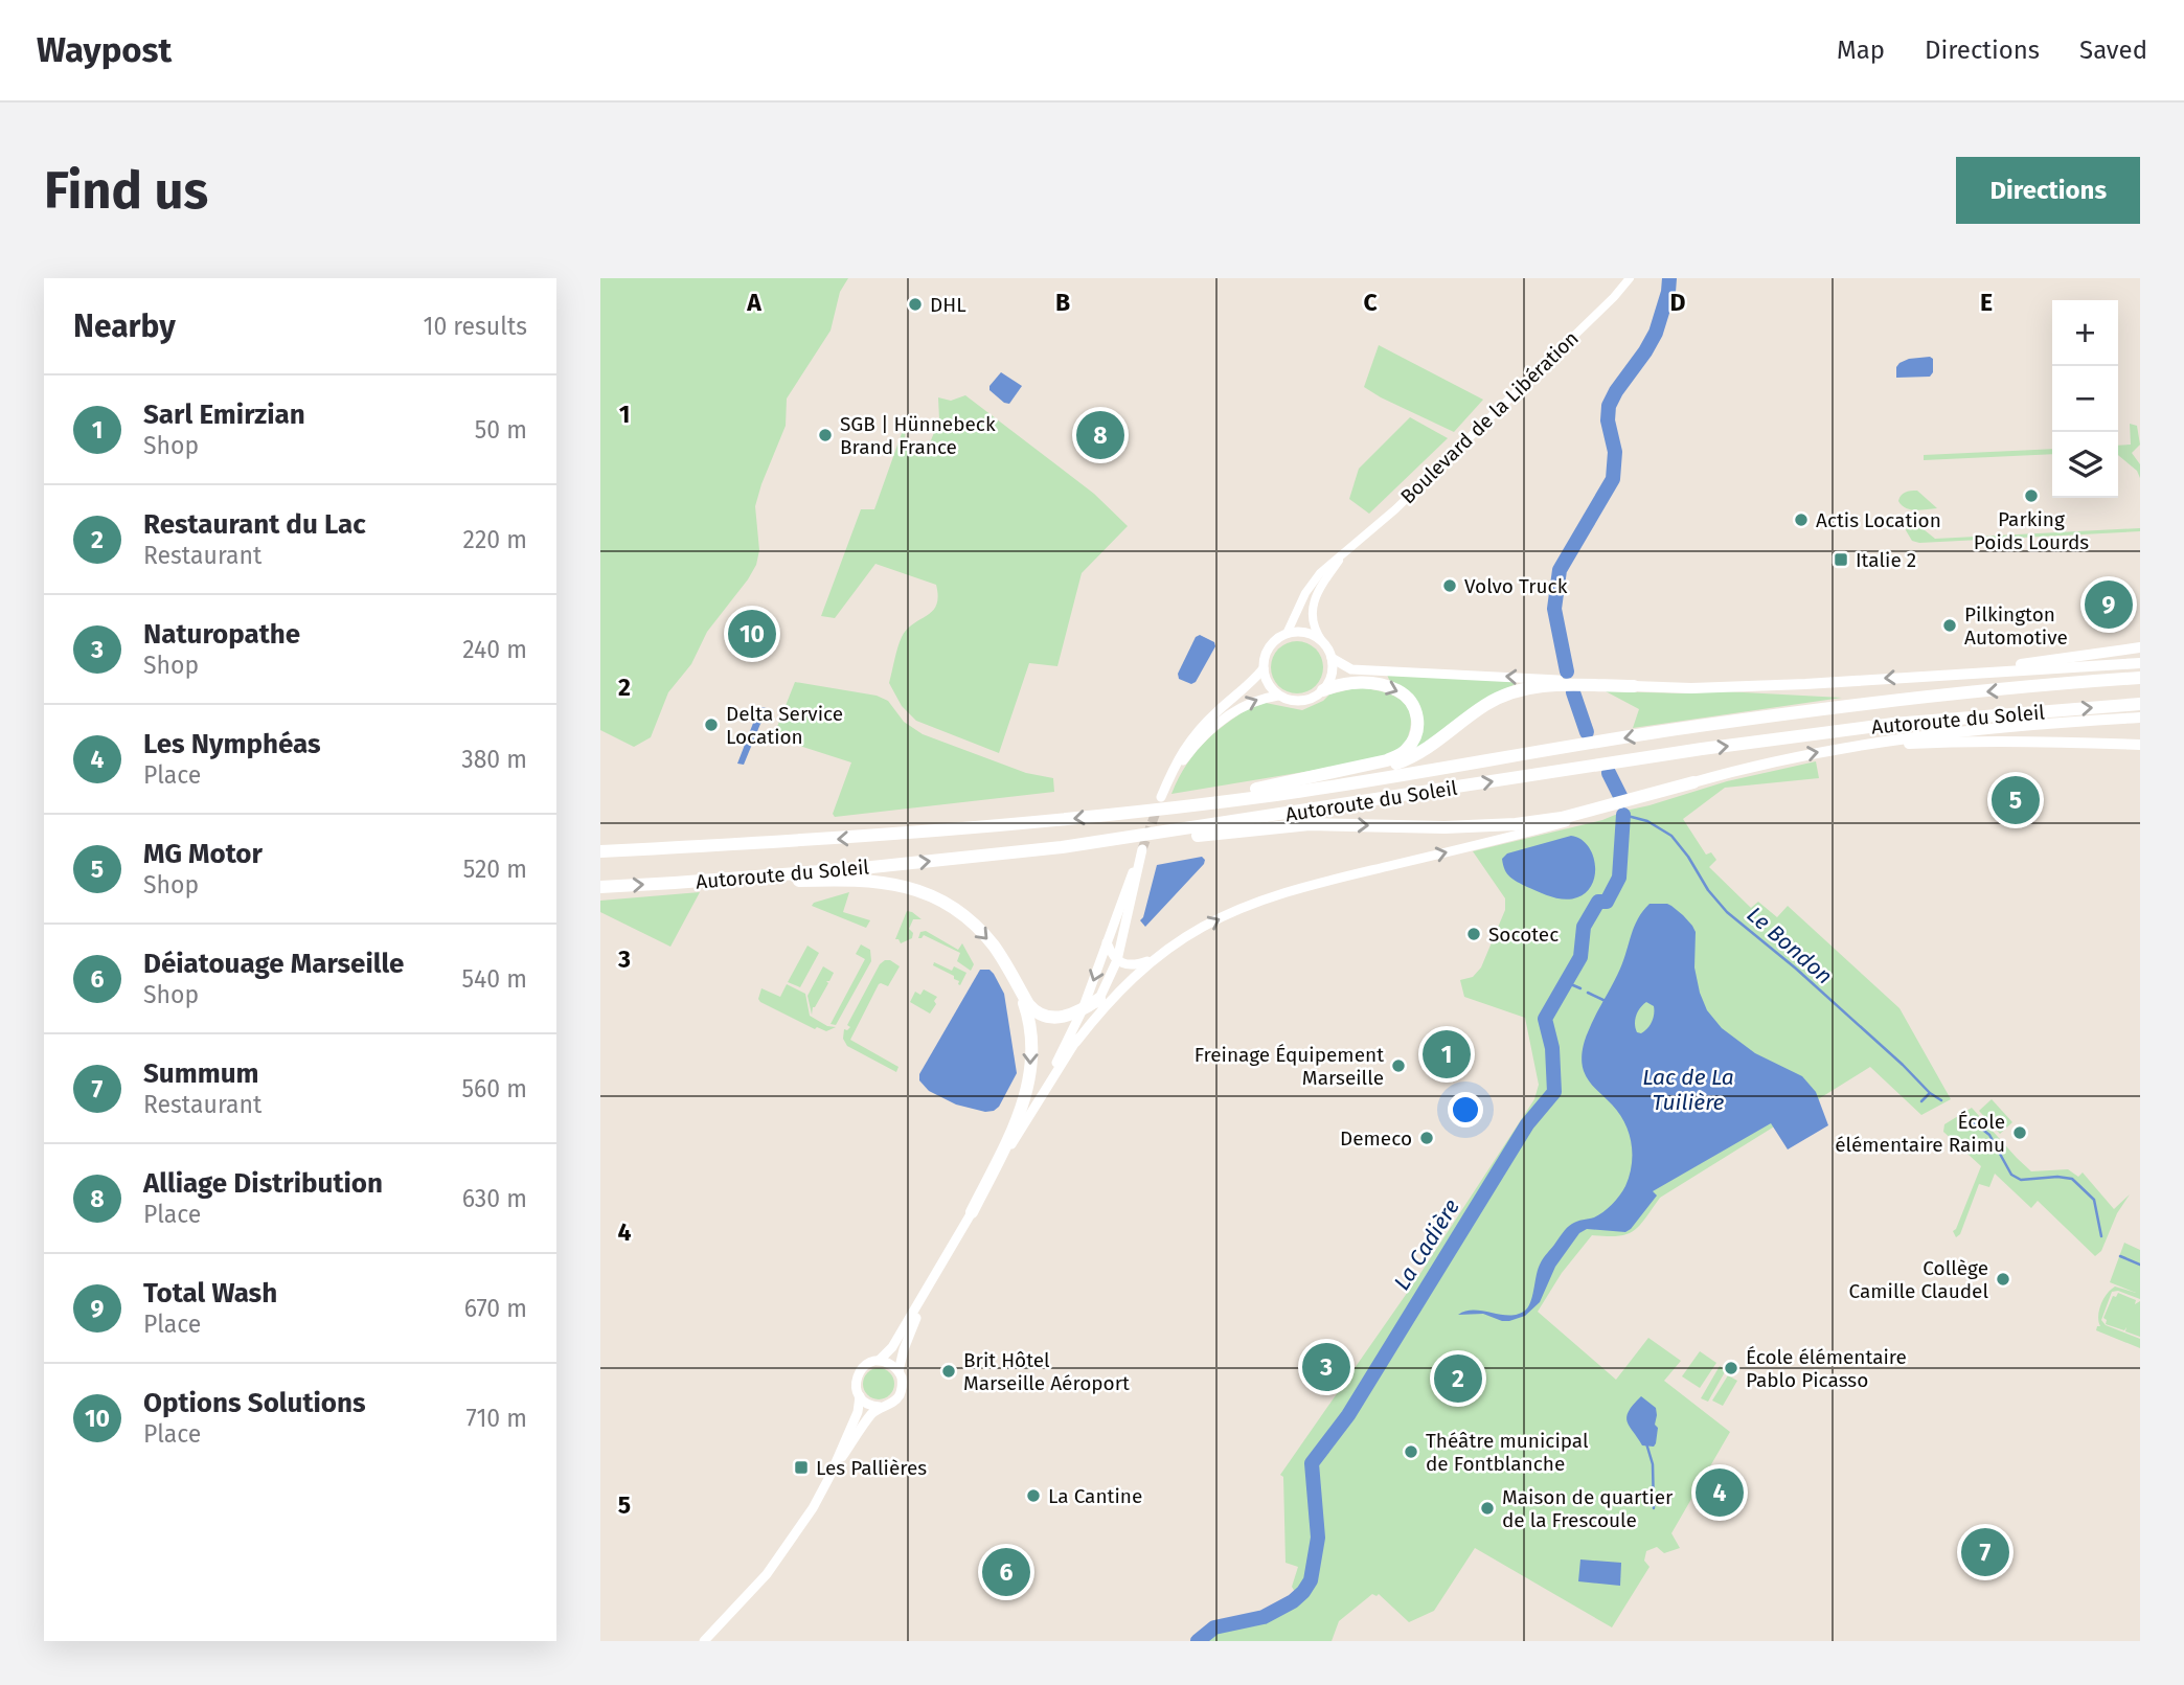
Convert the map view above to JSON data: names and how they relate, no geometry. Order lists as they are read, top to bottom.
{
  "streets": {
    "highway": ["Autoroute du Soleil"],
    "street": ["Boulevard de la Libération"]
  },
  "water": ["Le Bondon", "Lac de La Tuilière", "La Cadière"],
  "places": {
    "other": [
      "DHL",
      "SGB | Hünnebeck Brand France",
      "Parking Poids Lourds",
      "Actis Location",
      "Volvo Truck",
      "Pilkington Automotive",
      "Delta Service Location",
      "Socotec",
      "Freinage Équipement Marseille",
      "École élémentaire Raimu",
      "Demeco",
      "Collège Camille Claudel",
      "École élémentaire Pablo Picasso",
      "Brit Hôtel Marseille Aéroport",
      "Théâtre municipal de Fontblanche",
      "La Cantine",
      "Maison de quartier de la Frescoule"
    ],
    "transit": ["Italie 2", "Les Pallières"]
  },
  "page": {
    "header": "Waypost",
    "nav": ["Map", "Directions", "Saved"],
    "buttons": "Directions",
    "title": "Find us",
    "heading": ["Nearby", "10 results"],
    "map_buttons": ["+", "−"],
    "list": [
      {
        "mark": "1",
        "name": "Sarl Emirzian",
        "note": "Shop",
        "value": "50 m"
      },
      {
        "mark": "2",
        "name": "Restaurant du Lac",
        "note": "Restaurant",
        "value": "220 m"
      },
      {
        "mark": "3",
        "name": "Naturopathe",
        "note": "Shop",
        "value": "240 m"
      },
      {
        "mark": "4",
        "name": "Les Nymphéas",
        "note": "Place",
        "value": "380 m"
      },
      {
        "mark": "5",
        "name": "MG Motor",
        "note": "Shop",
        "value": "520 m"
      },
      {
        "mark": "6",
        "name": "Déiatouage Marseille",
        "note": "Shop",
        "value": "540 m"
      },
      {
        "mark": "7",
        "name": "Summum",
        "note": "Restaurant",
        "value": "560 m"
      },
      {
        "mark": "8",
        "name": "Alliage Distribution",
        "note": "Place",
        "value": "630 m"
      },
      {
        "mark": "9",
        "name": "Total Wash",
        "note": "Place",
        "value": "670 m"
      },
      {
        "mark": "10",
        "name": "Options Solutions",
        "note": "Place",
        "value": "710 m"
      }
    ],
    "pins": [
      "8",
      "9",
      "10",
      "5",
      "1",
      "3",
      "2",
      "4",
      "7",
      "6"
    ]
  },
  "grid": {
    "columns": [
      "A",
      "B",
      "C",
      "D",
      "E"
    ],
    "rows": [
      "1",
      "2",
      "3",
      "4",
      "5"
    ]
  }
}
